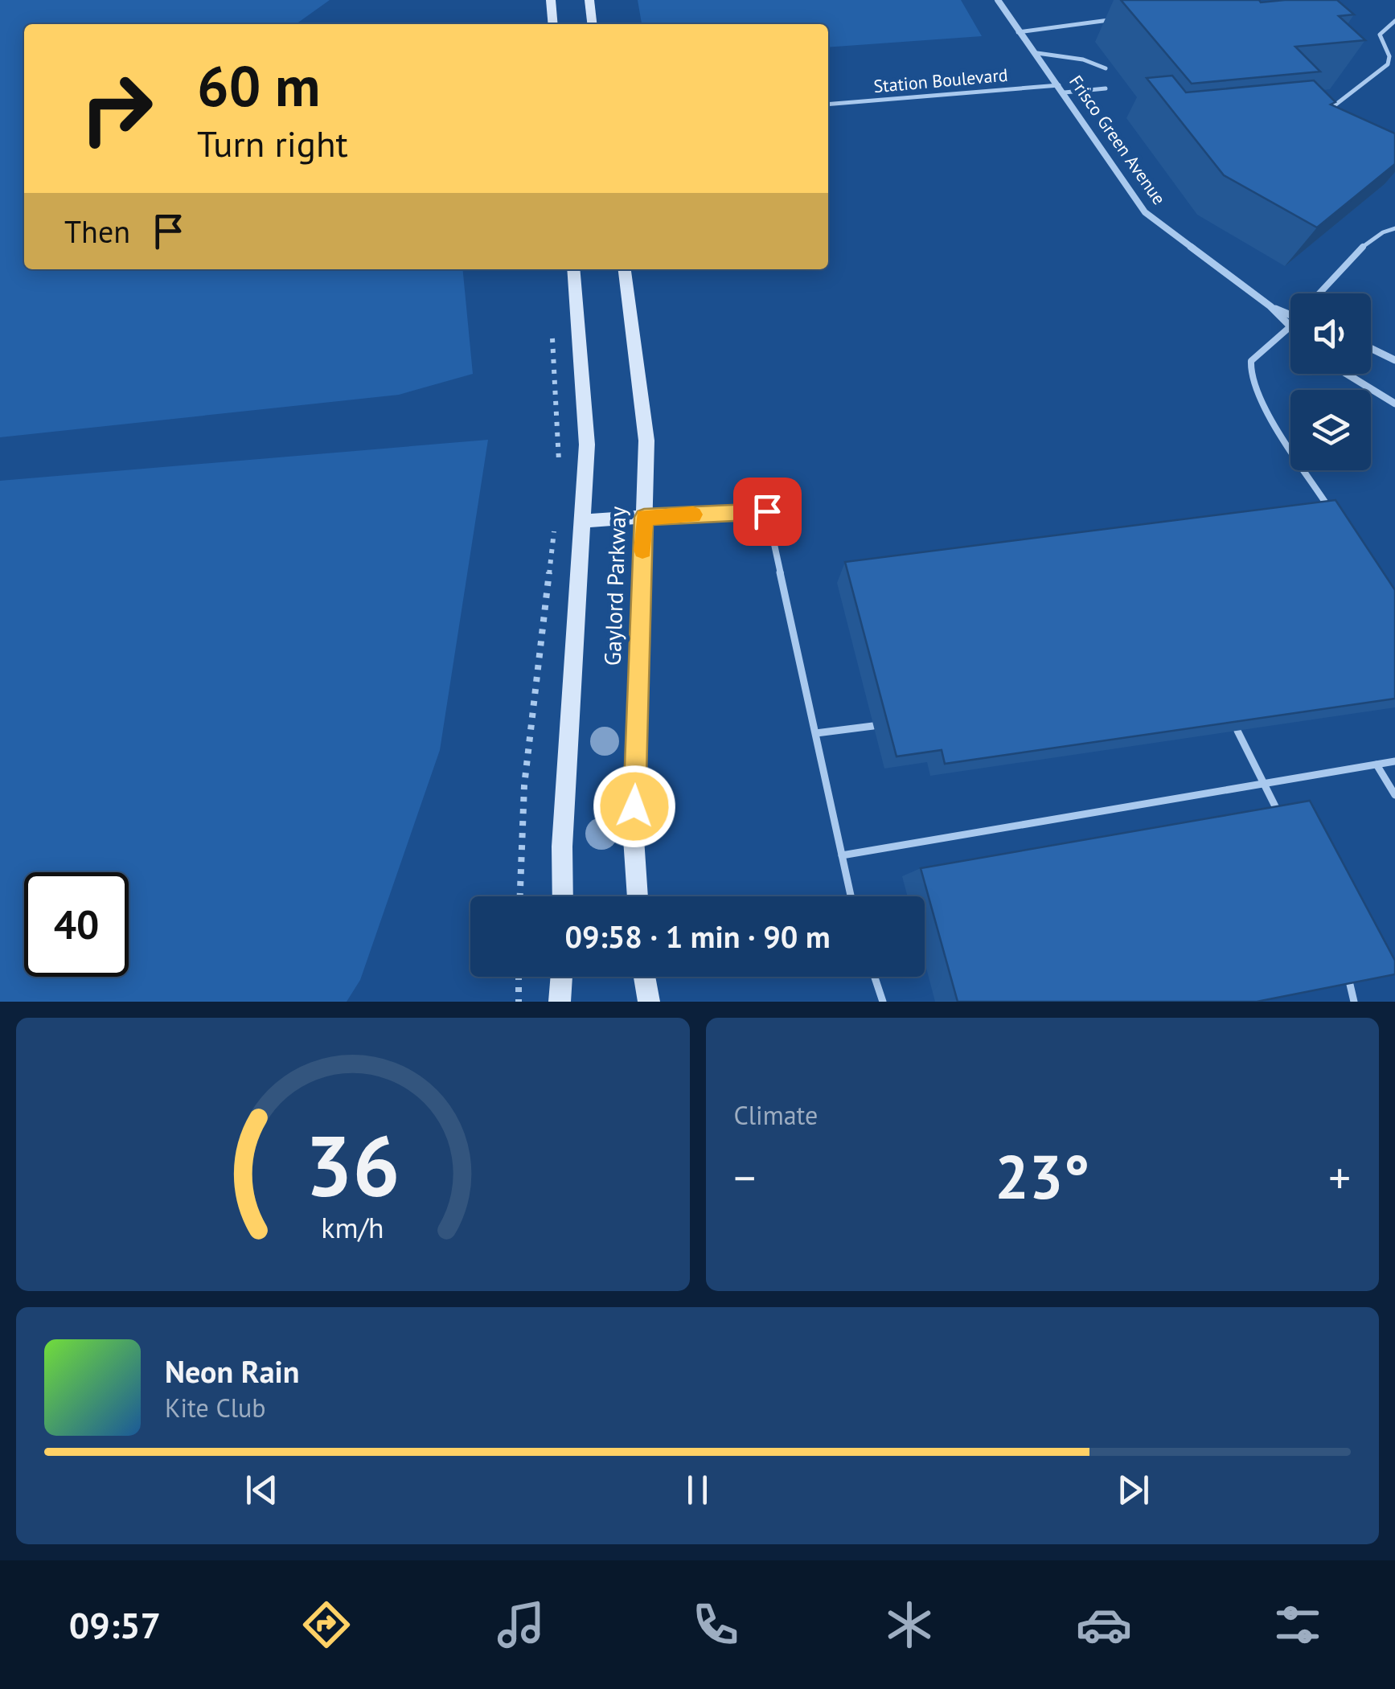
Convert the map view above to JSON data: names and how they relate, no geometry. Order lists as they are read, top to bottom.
{
  "streets": {
    "street": ["Frisco Green Avenue", "Gaylord Parkway"],
    "lane": ["Station Boulevard"]
  },
  "crossings": [
    ["Station Boulevard", "Frisco Green Avenue"]
  ],
  "page": {
    "turn": ["60 m", "Turn right"],
    "then": "Then",
    "limit": "40",
    "trip": "09:58 · 1 min · 90 m",
    "tile": "Climate",
    "heat": ["−", "23°", "+"],
    "song": ["Neon Rain", "Kite Club"],
    "tabs": "09:57",
    "gauge": ["36", "km/h"]
  }
}
